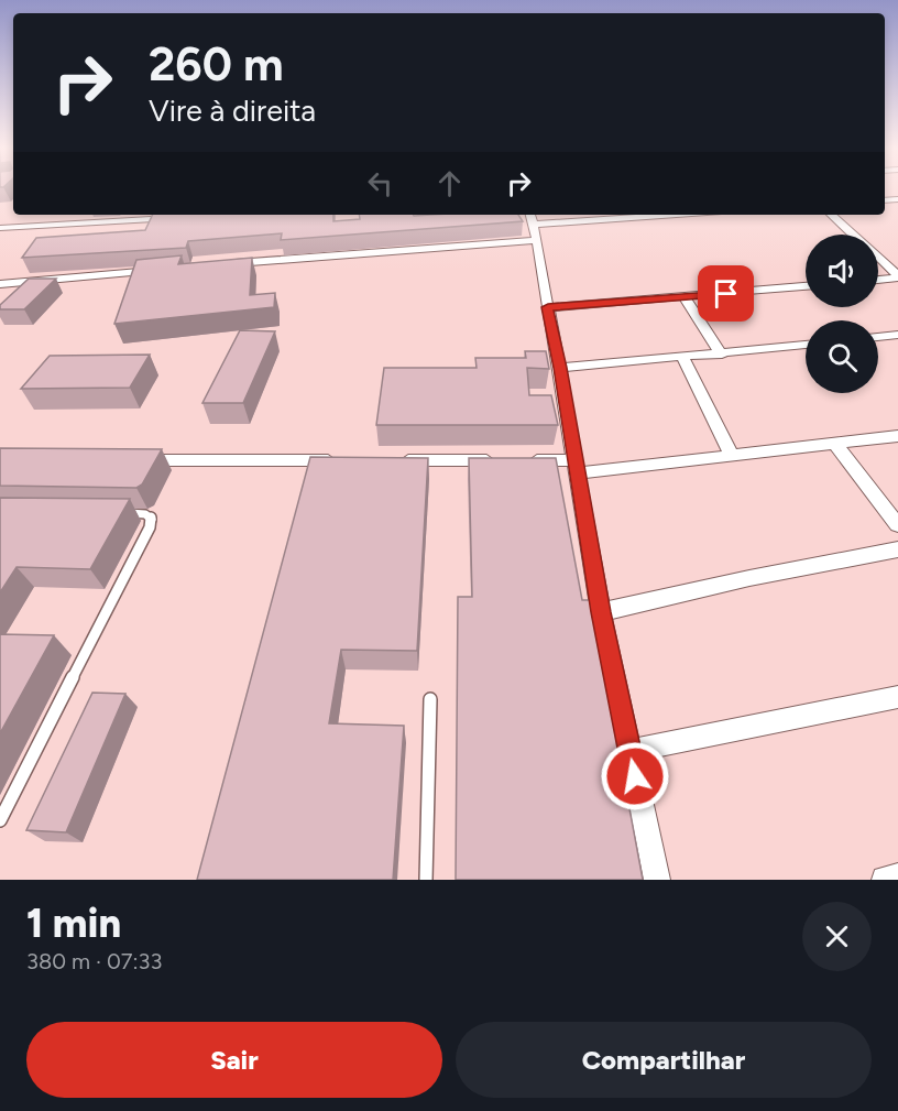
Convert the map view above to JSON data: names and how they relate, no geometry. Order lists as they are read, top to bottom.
{
  "page": {
    "turn": ["260 m", "Vire à direita"],
    "heading": ["1 min", "380 m · 07:33"],
    "buttons": ["Sair", "Compartilhar"]
  }
}
